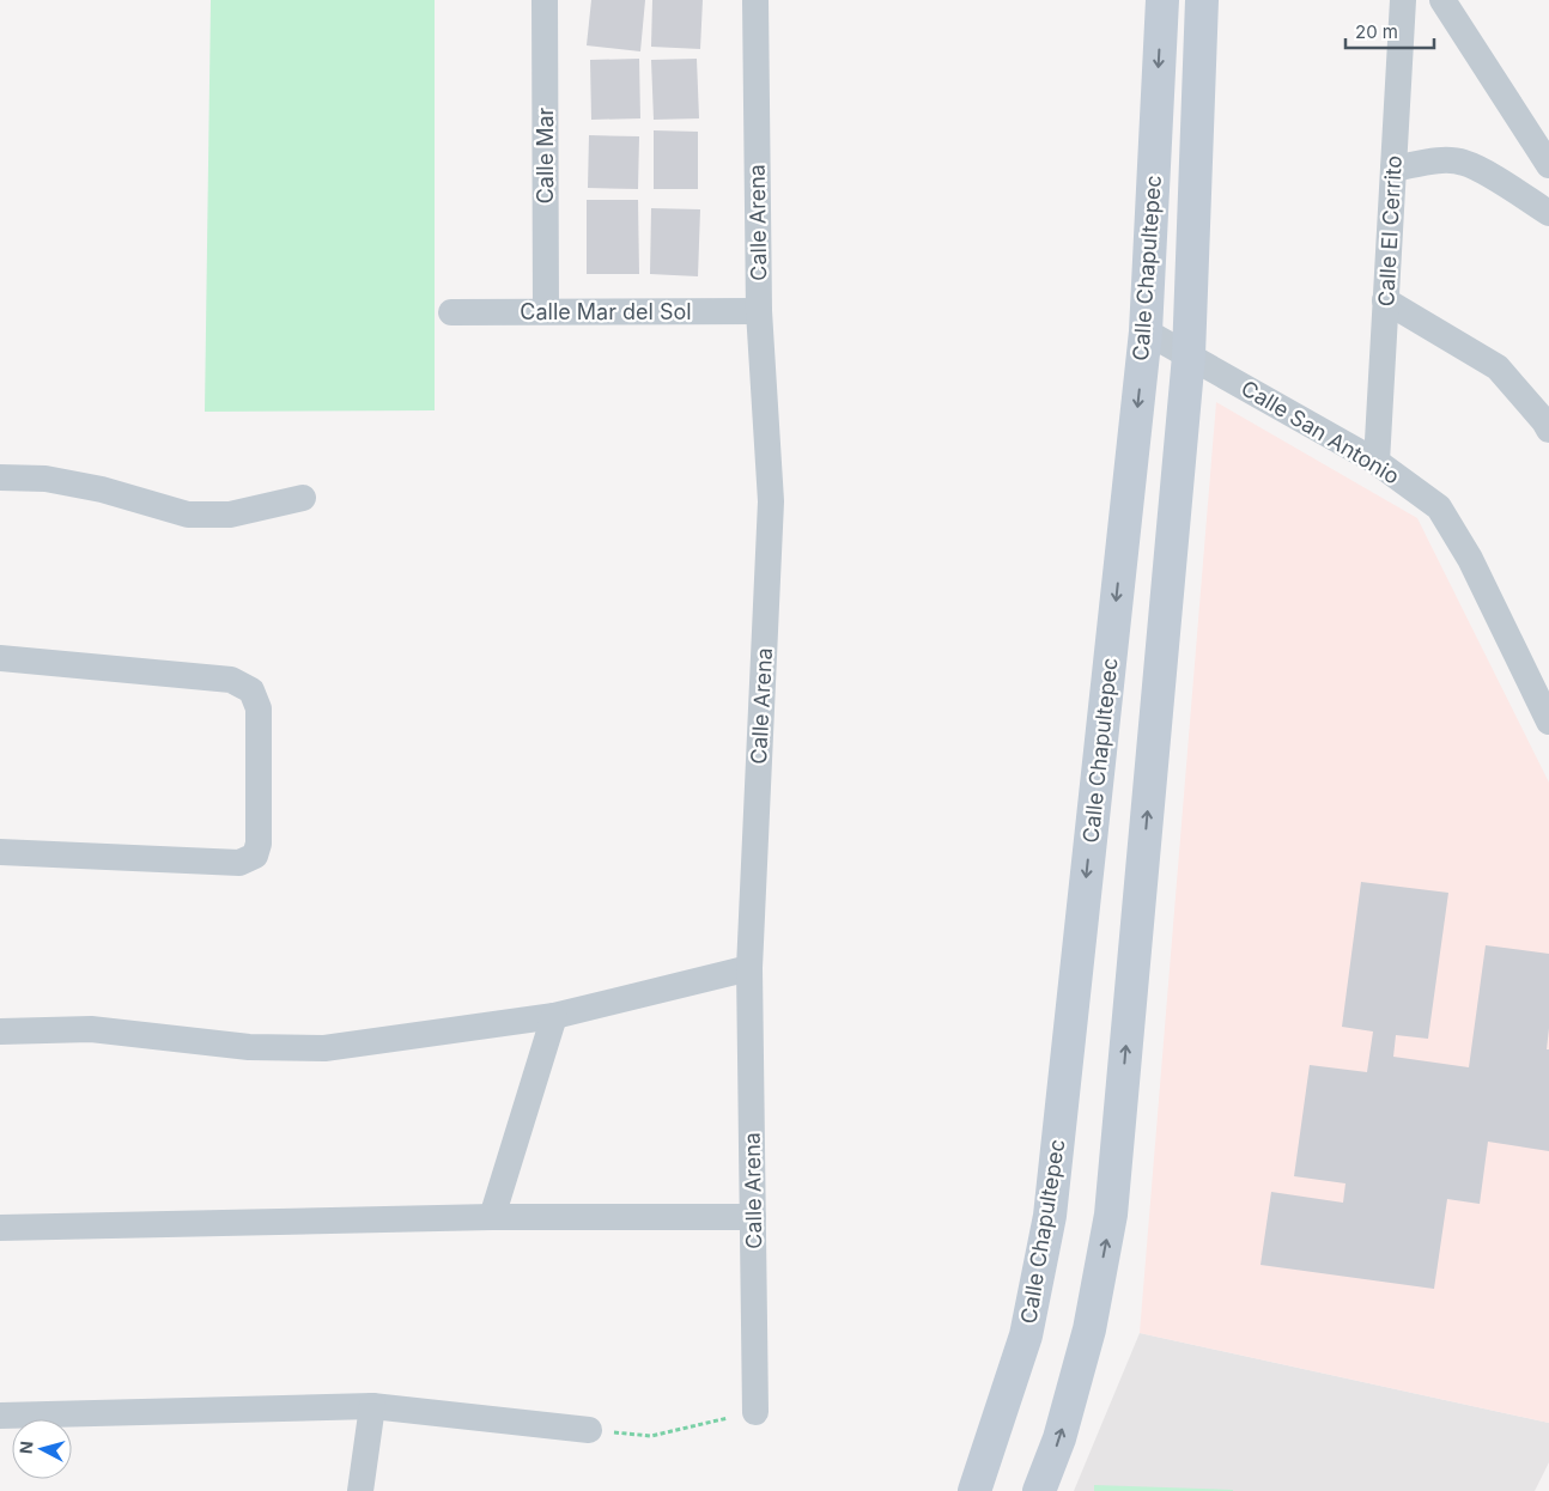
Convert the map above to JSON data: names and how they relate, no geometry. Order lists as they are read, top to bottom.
{
  "streets": {
    "street": [
      "Calle Mar",
      "Calle Arena",
      "Calle El Cerrito",
      "Calle Chapultepec",
      "Calle Mar del Sol",
      "Calle San Antonio"
    ]
  },
  "crossings": [
    ["Calle Mar", "Calle Mar del Sol"],
    ["Calle Arena", "Calle Mar del Sol"],
    ["Calle El Cerrito", "Calle San Antonio"],
    ["Calle Chapultepec", "Calle San Antonio"]
  ],
  "scale_bar": "20 m",
  "north": "left"
}
